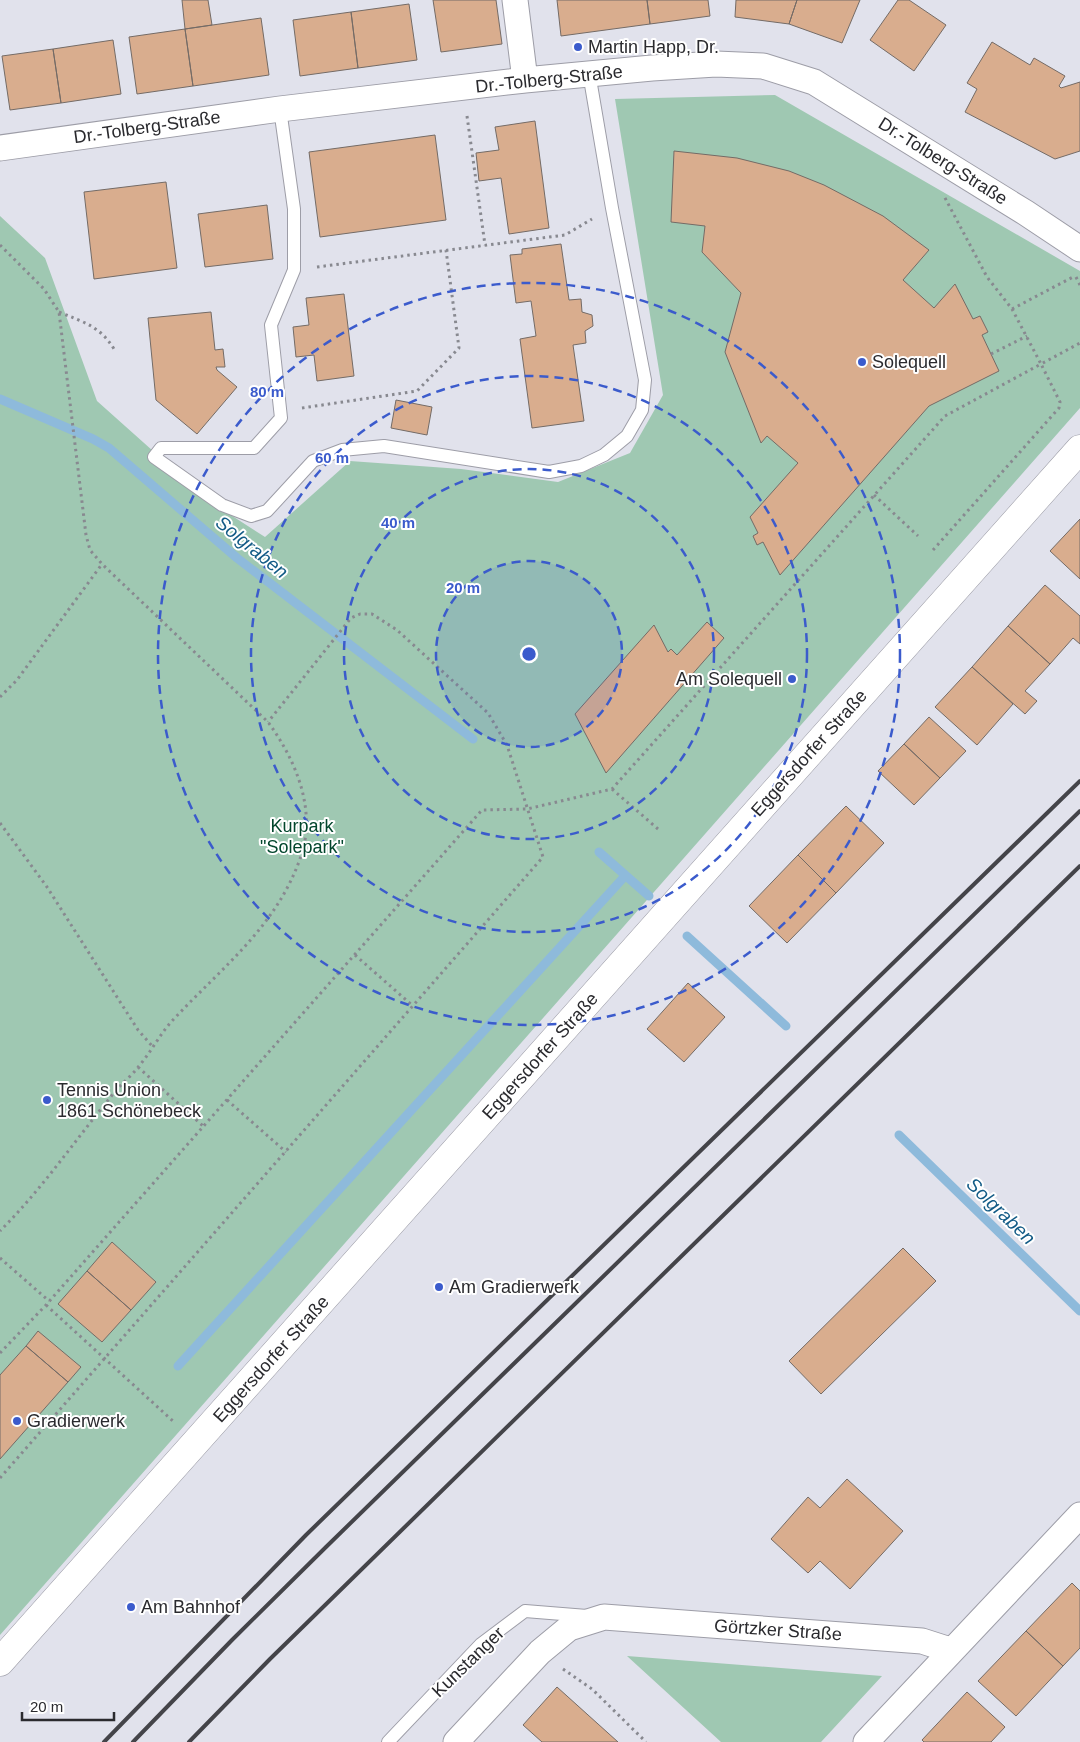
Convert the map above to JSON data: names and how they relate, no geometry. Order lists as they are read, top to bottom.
{
  "streets": {
    "street": ["Dr.-Tolberg-Straße", "Eggersdorfer Straße", "Görtzker Straße"],
    "lane": ["Kunstanger"]
  },
  "crossings": [
    ["Görtzker Straße", "Kunstanger"]
  ],
  "water": ["Solgraben"],
  "parks": ["Kurpark \"Solepark\""],
  "places": [
    "Martin Happ, Dr.",
    "Solequell",
    "Am Solequell",
    "Tennis Union 1861 Schönebeck",
    "Am Gradierwerk",
    "Gradierwerk",
    "Am Bahnhof"
  ],
  "scale_bar": "20 m",
  "rings": [
    "80 m",
    "60 m",
    "40 m",
    "20 m"
  ]
}
